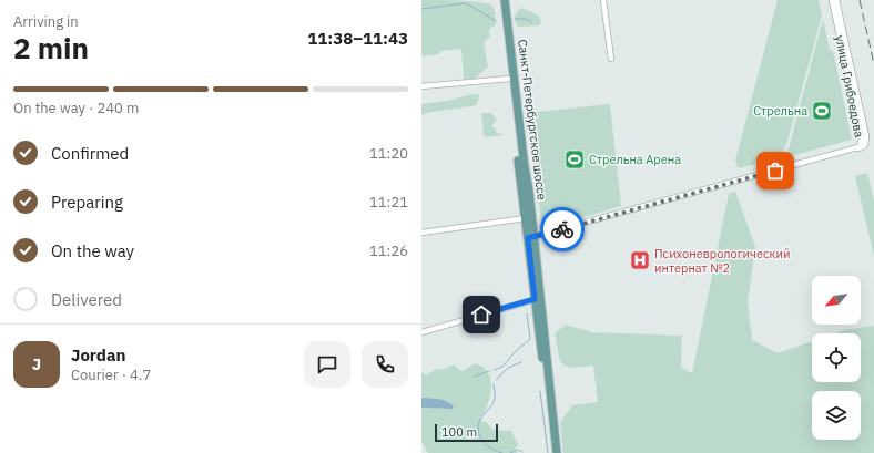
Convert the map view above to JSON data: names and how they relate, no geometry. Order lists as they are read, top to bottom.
{
  "streets": {
    "main road": ["Санкт-Петербургское шоссе"],
    "street": ["улица Грибоедова"]
  },
  "places": {
    "sports": ["Стрельна", "Стрельна Арена"],
    "hospital": ["Психоневрологический интернат №2"]
  },
  "scale_bar": "100 m",
  "north": "bottom left",
  "page": {
    "heading": ["2 min", "Arriving in", "11:38–11:43"],
    "panel": ["Jordan", "Courier · 4.7"],
    "bar": "On the way · 240 m",
    "list": [
      ["Confirmed", "11:20"],
      ["Preparing", "11:21"],
      ["On the way", "11:26"],
      "Delivered"
    ],
    "round": "J",
    "scale": "100 m"
  }
}
